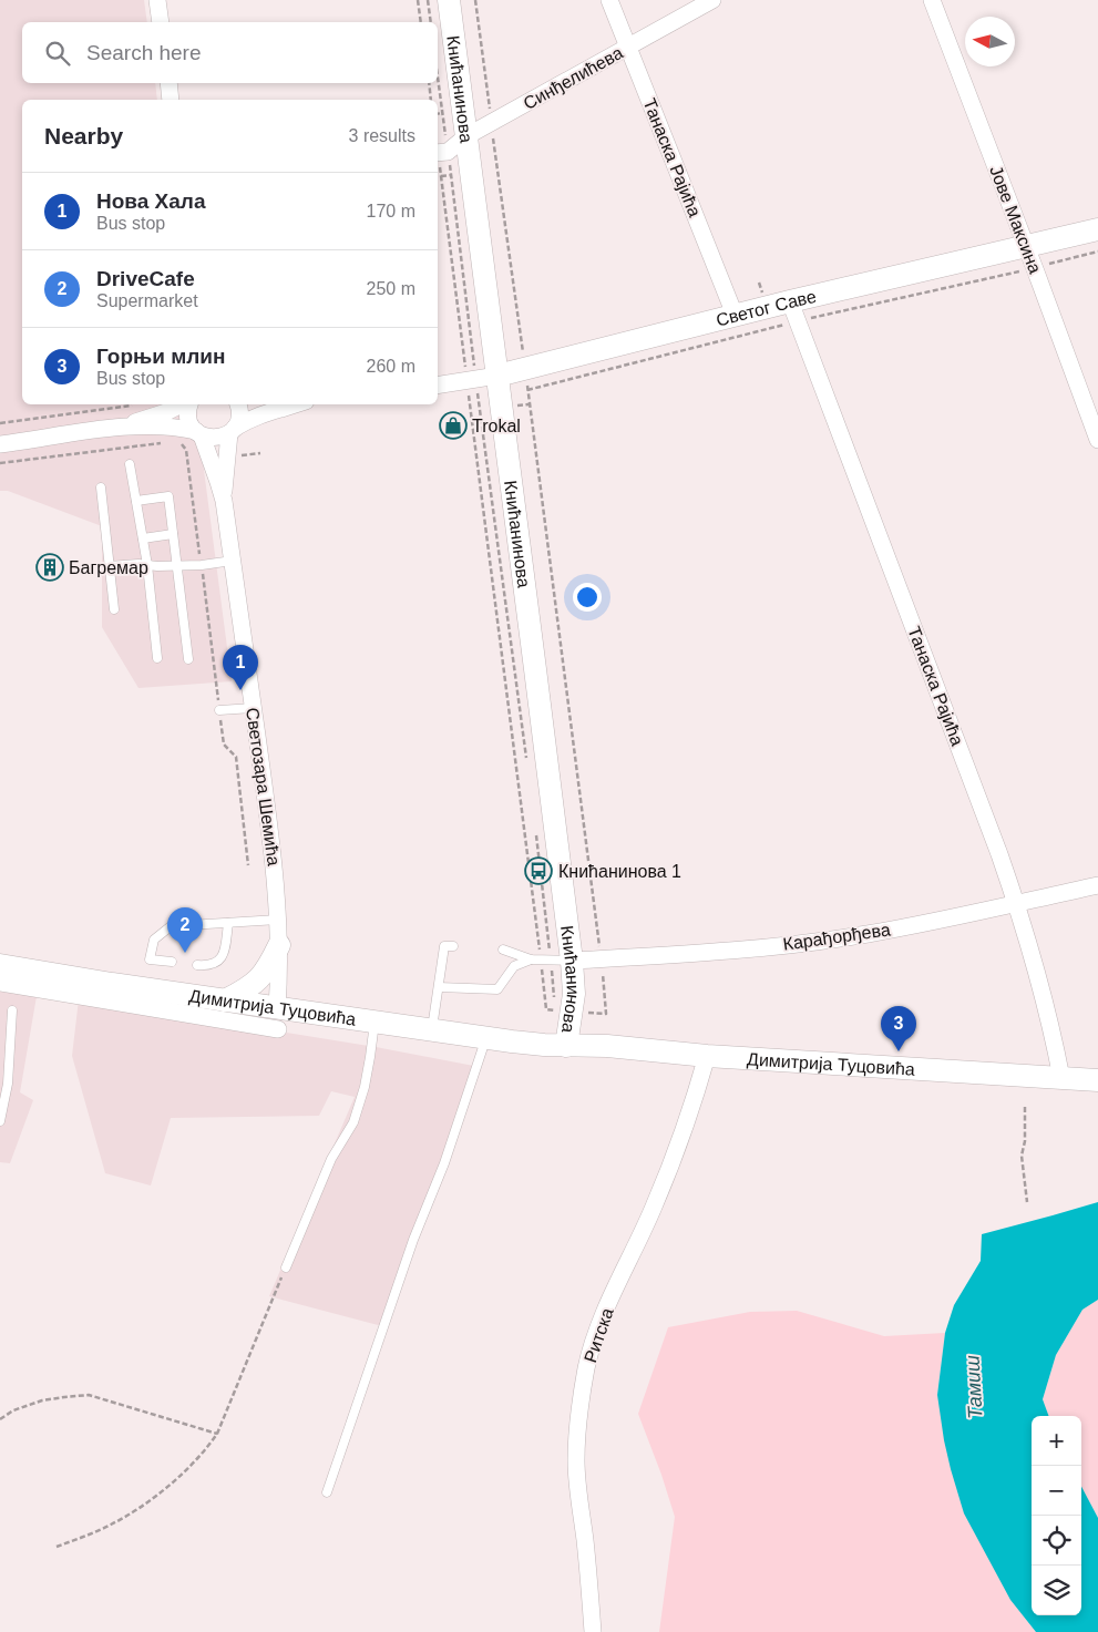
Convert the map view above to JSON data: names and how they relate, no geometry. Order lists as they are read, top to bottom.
{
  "streets": {
    "main road": ["Книћанинова", "Светог Саве", "Димитрија Туцовића"],
    "street": [
      "Синђелићева",
      "Танаска Рајића",
      "Јове Максина",
      "Светозара Шемића",
      "Карађорђева",
      "Ритска"
    ]
  },
  "crossings": [
    ["Синђелићева", "Книћанинова"],
    ["Синђелићева", "Танаска Рајића"],
    ["Книћанинова", "Светог Саве"],
    ["Книћанинова", "Карађорђева"],
    ["Книћанинова", "Димитрија Туцовића"],
    ["Танаска Рајића", "Светог Саве"],
    ["Танаска Рајића", "Карађорђева"],
    ["Танаска Рајића", "Димитрија Туцовића"],
    ["Јове Максина", "Светог Саве"],
    ["Светозара Шемића", "Димитрија Туцовића"],
    ["Димитрија Туцовића", "Ритска"]
  ],
  "water": ["Тамиш"],
  "places": {
    "shop": ["Trokal"],
    "building": ["Багремар"],
    "bus stop": ["Книћанинова 1"]
  },
  "north": "left",
  "page": {
    "search": "Search here",
    "heading": ["Nearby", "3 results"],
    "list": [
      {
        "mark": "1",
        "name": "Нова Хала",
        "note": "Bus stop",
        "value": "170 m"
      },
      {
        "mark": "2",
        "name": "DriveCafe",
        "note": "Supermarket",
        "value": "250 m"
      },
      {
        "mark": "3",
        "name": "Горњи млин",
        "note": "Bus stop",
        "value": "260 m"
      }
    ],
    "pins": ["1", "2", "3"],
    "map_buttons": ["+", "−"]
  }
}
